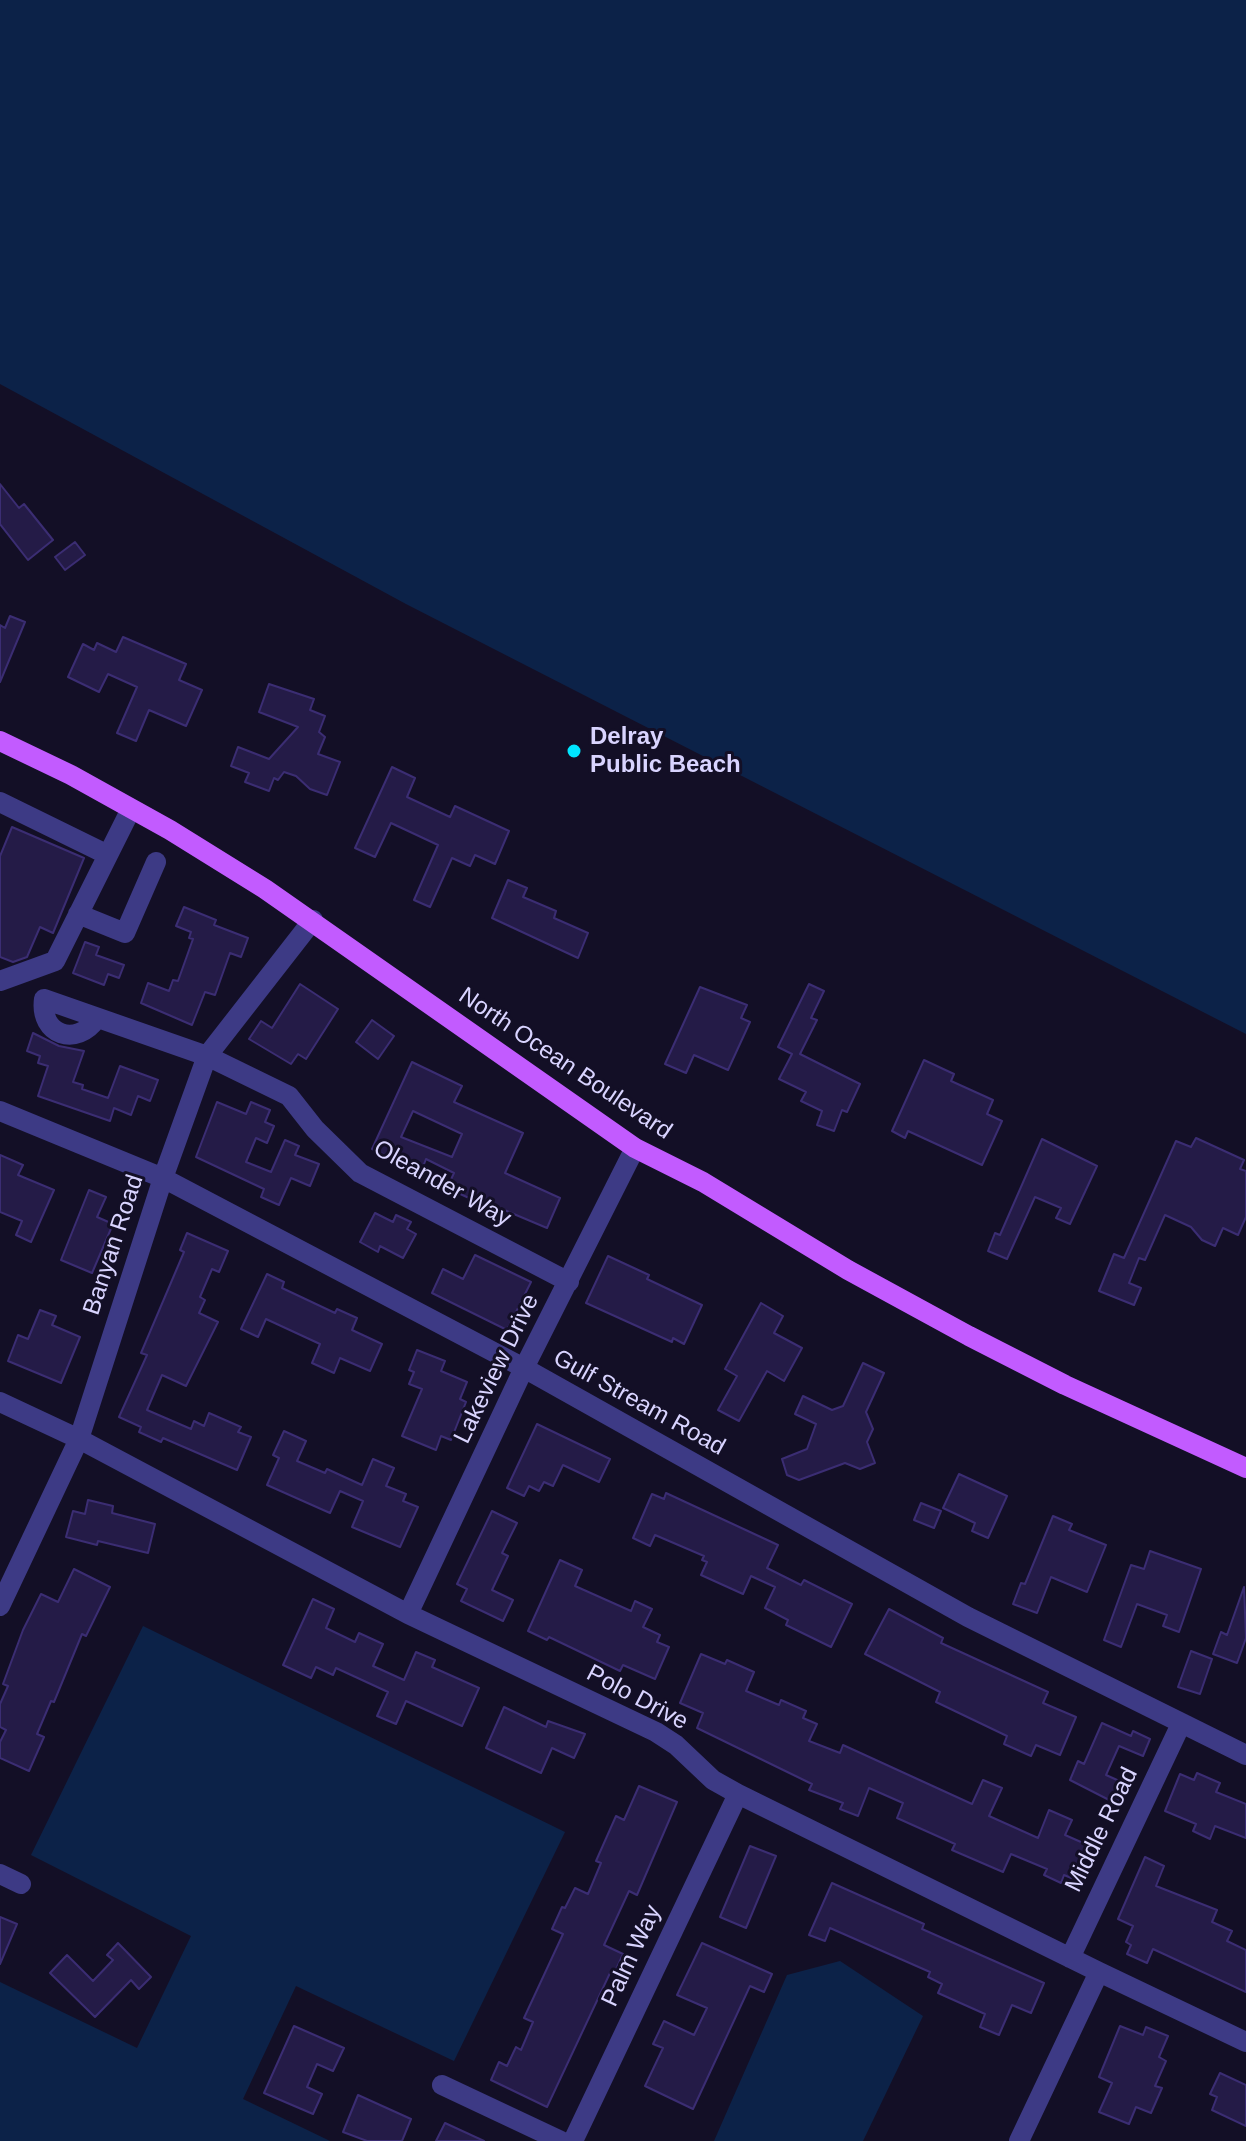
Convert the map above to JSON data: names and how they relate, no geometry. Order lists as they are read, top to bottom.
{
  "streets": {
    "main road": ["North Ocean Boulevard"],
    "street": [
      "Oleander Way",
      "Banyan Road",
      "Lakeview Drive",
      "Gulf Stream Road",
      "Polo Drive",
      "Middle Road",
      "Palm Way"
    ]
  },
  "crossings": [
    ["North Ocean Boulevard", "Banyan Road"],
    ["North Ocean Boulevard", "Lakeview Drive"],
    ["Oleander Way", "Banyan Road"],
    ["Oleander Way", "Lakeview Drive"],
    ["Banyan Road", "Gulf Stream Road"],
    ["Banyan Road", "Polo Drive"],
    ["Lakeview Drive", "Gulf Stream Road"],
    ["Lakeview Drive", "Polo Drive"],
    ["Gulf Stream Road", "Middle Road"],
    ["Polo Drive", "Middle Road"],
    ["Polo Drive", "Palm Way"]
  ],
  "places": ["Delray Public Beach"]
}
